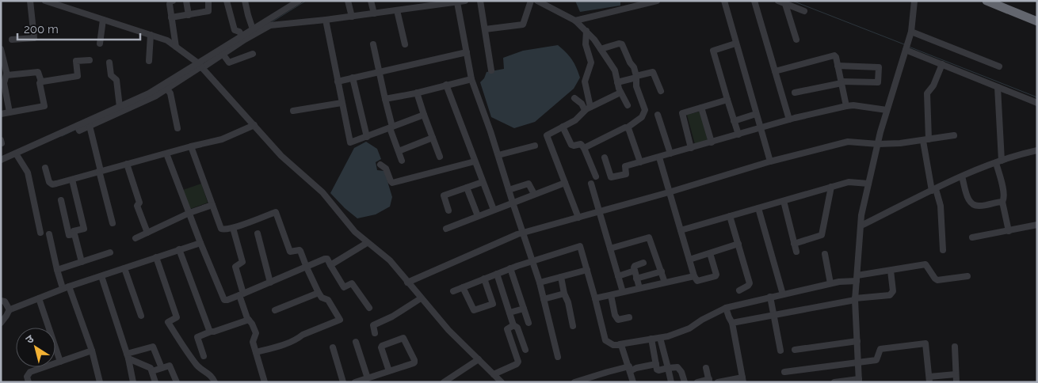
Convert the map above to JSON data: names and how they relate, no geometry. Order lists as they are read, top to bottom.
{
  "scale_bar": "200 m",
  "north": "top left"
}
